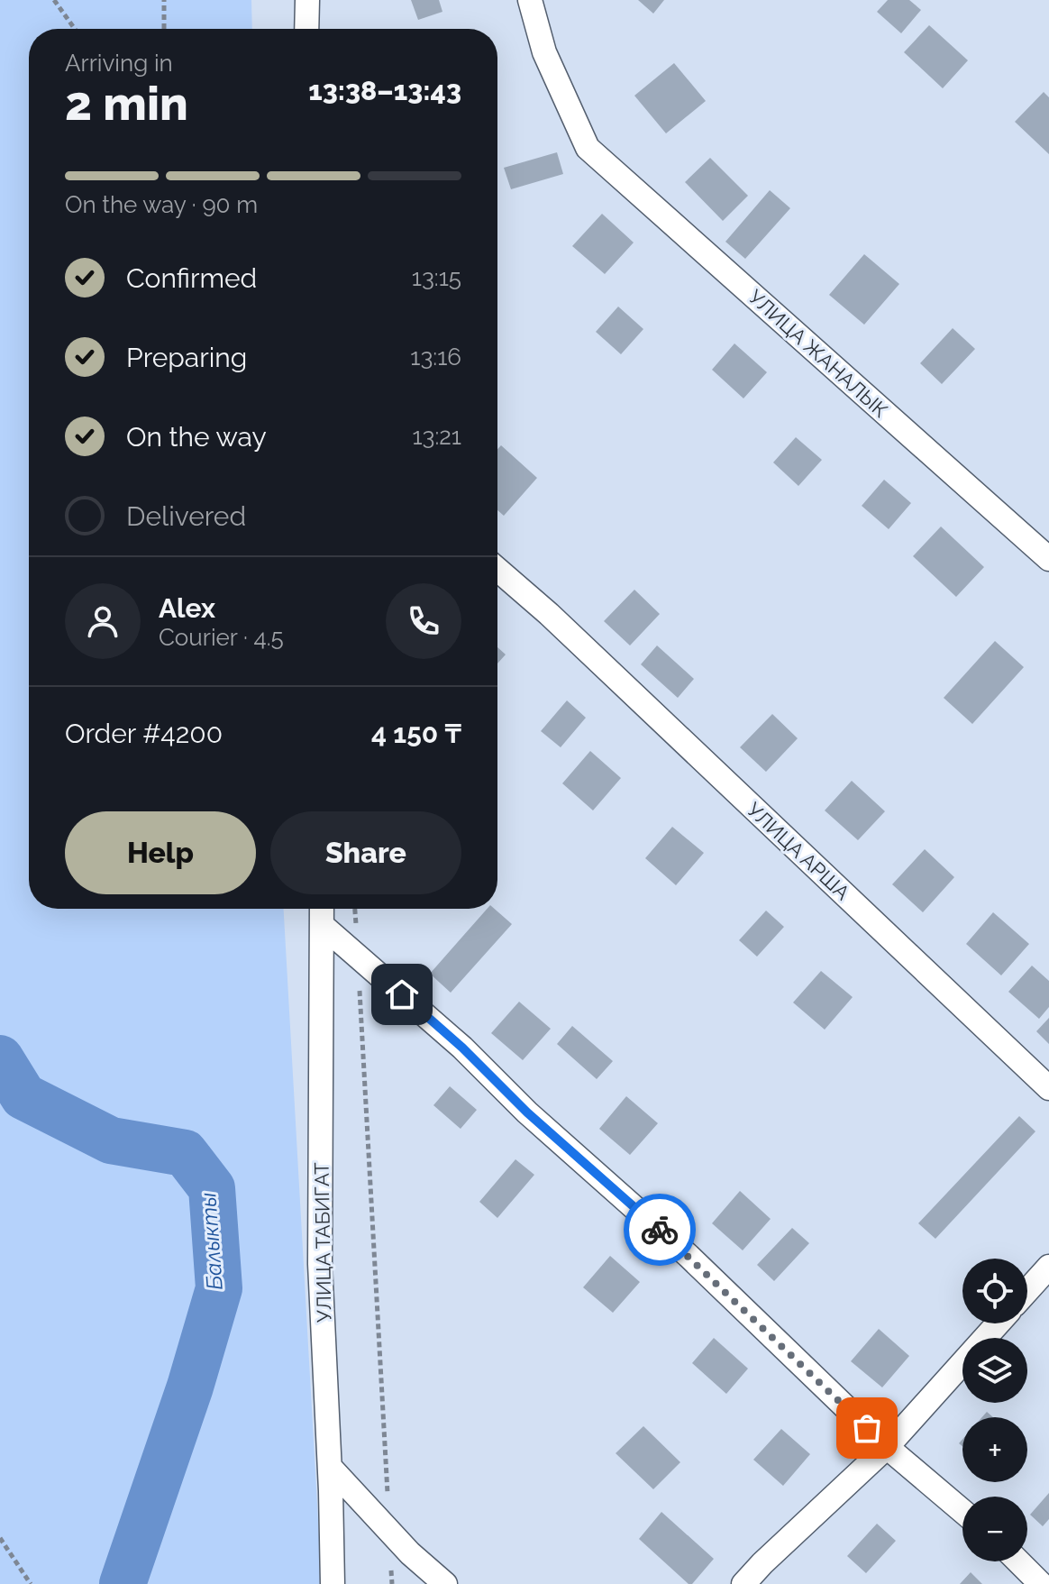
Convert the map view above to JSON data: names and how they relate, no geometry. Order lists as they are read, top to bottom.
{
  "streets": {
    "street": ["УЛИЦА ЖАНАЛЫК", "УЛИЦА АРША", "УЛИЦА ТАБИГАТ"]
  },
  "water": ["Балыкты"],
  "page": {
    "heading": ["2 min", "Arriving in", "13:38–13:43"],
    "panel": [
      "Alex",
      "Courier · 4.5",
      "Order #4200",
      "4 150 ₸"
    ],
    "bar": "On the way · 90 m",
    "list": [
      ["Confirmed", "13:15"],
      ["Preparing", "13:16"],
      ["On the way", "13:21"],
      "Delivered"
    ],
    "buttons": ["Help", "Share"],
    "map_buttons": ["+", "−"]
  }
}
